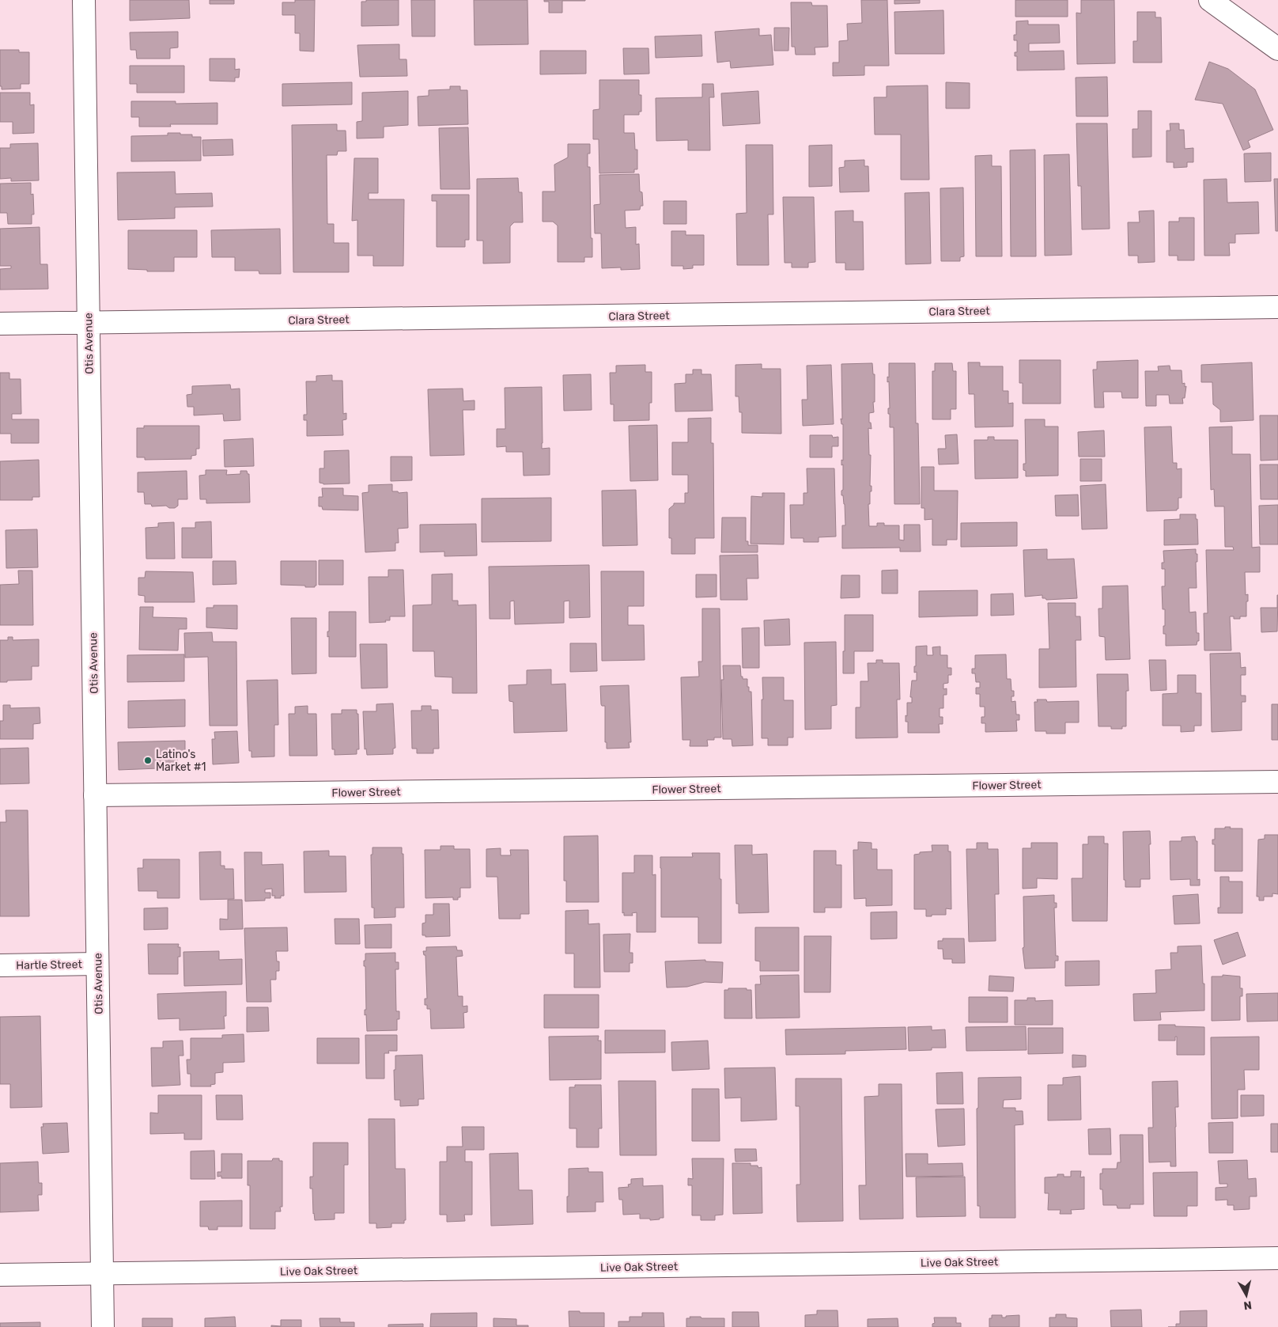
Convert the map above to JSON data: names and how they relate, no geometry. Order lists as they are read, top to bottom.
{
  "streets": {
    "street": [
      "Clara Street",
      "Otis Avenue",
      "Flower Street",
      "Hartle Street",
      "Live Oak Street"
    ]
  },
  "crossings": [
    ["Clara Street", "Otis Avenue"],
    ["Otis Avenue", "Flower Street"],
    ["Otis Avenue", "Hartle Street"],
    ["Otis Avenue", "Live Oak Street"]
  ],
  "places": ["Latino's Market #1"],
  "north": "bottom"
}
